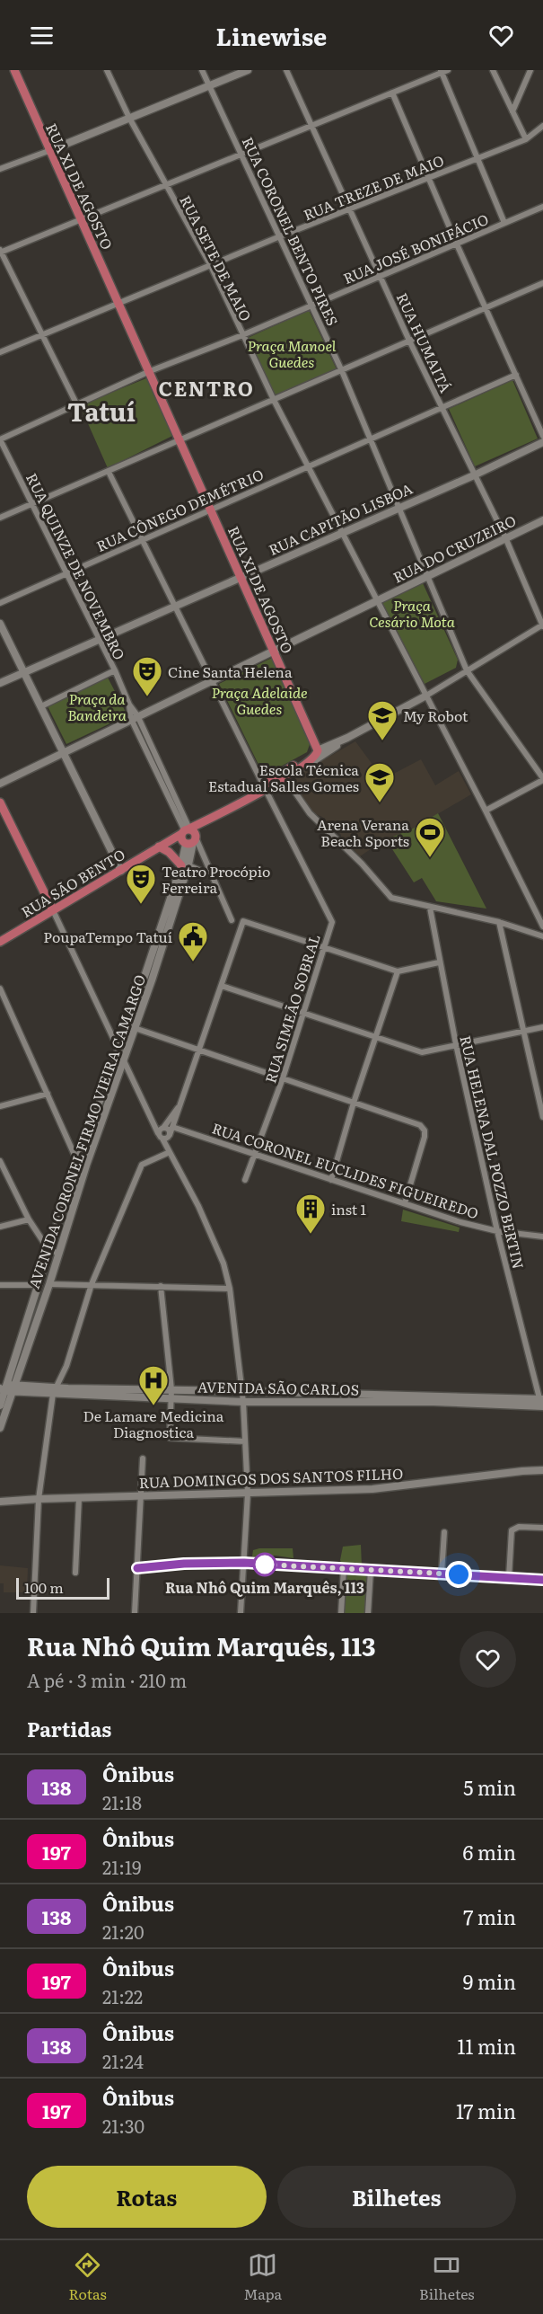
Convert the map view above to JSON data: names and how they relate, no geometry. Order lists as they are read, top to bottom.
{
  "streets": {
    "main road": [
      "RUA XI DE AGOSTO",
      "RUA CAPITÃO LISBOA",
      "RUA DO CRUZEIRO",
      "RUA SÃO BENTO",
      "AVENIDA CORONEL FIRMO VIEIRA CAMARGO",
      "AVENIDA SÃO CARLOS",
      "RUA DOMINGOS DOS SANTOS FILHO"
    ],
    "street": [
      "RUA TREZE DE MAIO",
      "RUA CORONEL BENTO PIRES",
      "RUA JOSÉ BONIFÁCIO",
      "RUA SETE DE MAIO",
      "RUA HUMAITÁ",
      "RUA CÔNEGO DEMÉTRIO",
      "RUA QUINZE DE NOVEMBRO",
      "RUA SIMEÃO SOBRAL",
      "RUA HELENA DAL POZZO BERTIN",
      "RUA CORONEL EUCLIDES FIGUEIREDO"
    ]
  },
  "crossings": [
    ["RUA XI DE AGOSTO", "RUA TREZE DE MAIO"],
    ["RUA XI DE AGOSTO", "RUA JOSÉ BONIFÁCIO"],
    ["RUA XI DE AGOSTO", "RUA CÔNEGO DEMÉTRIO"],
    ["RUA XI DE AGOSTO", "RUA CAPITÃO LISBOA"],
    ["RUA XI DE AGOSTO", "RUA DO CRUZEIRO"],
    ["RUA XI DE AGOSTO", "RUA SÃO BENTO"],
    ["RUA TREZE DE MAIO", "RUA CORONEL BENTO PIRES"],
    ["RUA TREZE DE MAIO", "RUA SETE DE MAIO"],
    ["RUA TREZE DE MAIO", "RUA HUMAITÁ"],
    ["RUA CORONEL BENTO PIRES", "RUA JOSÉ BONIFÁCIO"],
    ["RUA CORONEL BENTO PIRES", "RUA CÔNEGO DEMÉTRIO"],
    ["RUA CORONEL BENTO PIRES", "RUA CAPITÃO LISBOA"],
    ["RUA CORONEL BENTO PIRES", "RUA DO CRUZEIRO"],
    ["RUA JOSÉ BONIFÁCIO", "RUA SETE DE MAIO"],
    ["RUA JOSÉ BONIFÁCIO", "RUA HUMAITÁ"],
    ["RUA JOSÉ BONIFÁCIO", "RUA QUINZE DE NOVEMBRO"],
    ["RUA SETE DE MAIO", "RUA CÔNEGO DEMÉTRIO"],
    ["RUA SETE DE MAIO", "RUA CAPITÃO LISBOA"],
    ["RUA SETE DE MAIO", "RUA DO CRUZEIRO"],
    ["RUA SETE DE MAIO", "RUA SÃO BENTO"],
    ["RUA HUMAITÁ", "RUA CÔNEGO DEMÉTRIO"],
    ["RUA HUMAITÁ", "RUA CAPITÃO LISBOA"],
    ["RUA HUMAITÁ", "RUA DO CRUZEIRO"],
    ["RUA CÔNEGO DEMÉTRIO", "RUA QUINZE DE NOVEMBRO"],
    ["RUA CAPITÃO LISBOA", "RUA QUINZE DE NOVEMBRO"],
    ["RUA DO CRUZEIRO", "RUA QUINZE DE NOVEMBRO"],
    ["RUA QUINZE DE NOVEMBRO", "RUA SÃO BENTO"],
    ["RUA QUINZE DE NOVEMBRO", "AVENIDA CORONEL FIRMO VIEIRA CAMARGO"],
    ["RUA SÃO BENTO", "RUA SIMEÃO SOBRAL"],
    ["RUA SÃO BENTO", "AVENIDA CORONEL FIRMO VIEIRA CAMARGO"],
    ["RUA SIMEÃO SOBRAL", "RUA CORONEL EUCLIDES FIGUEIREDO"],
    ["AVENIDA CORONEL FIRMO VIEIRA CAMARGO", "AVENIDA SÃO CARLOS"],
    ["RUA HELENA DAL POZZO BERTIN", "RUA CORONEL EUCLIDES FIGUEIREDO"],
    ["RUA HELENA DAL POZZO BERTIN", "AVENIDA SÃO CARLOS"]
  ],
  "districts": ["CENTRO", "Tatuí"],
  "parks": [
    "Praça Manoel Guedes",
    "Praça Cesário Mota",
    "Praça Adelaide Guedes",
    "Praça da Bandeira"
  ],
  "places": {
    "theatre": ["Cine Santa Helena", "Teatro Procópio Ferreira"],
    "school or university": ["My Robot", "Escola Técnica Estadual Salles Gomes"],
    "sports": ["Arena Verana Beach Sports"],
    "public building": ["PoupaTempo Tatuí"],
    "building": ["inst 1"],
    "hospital": ["De Lamare Medicina Diagnostica"],
    "other": ["Rua Nhô Quim Marquês, 113"]
  },
  "lines": ["bus line 138"],
  "scale_bar": "100 m",
  "page": {
    "header": "Linewise",
    "scale": "100 m",
    "heading": [
      ["Rua Nhô Quim Marquês, 113", "A pé · 3 min · 210 m"],
      "Partidas"
    ],
    "list": [
      {
        "mark": "138",
        "name": "Ônibus",
        "note": "21:18",
        "value": "5 min"
      },
      {
        "mark": "197",
        "name": "Ônibus",
        "note": "21:19",
        "value": "6 min"
      },
      {
        "mark": "138",
        "name": "Ônibus",
        "note": "21:20",
        "value": "7 min"
      },
      {
        "mark": "197",
        "name": "Ônibus",
        "note": "21:22",
        "value": "9 min"
      },
      {
        "mark": "138",
        "name": "Ônibus",
        "note": "21:24",
        "value": "11 min"
      },
      {
        "mark": "197",
        "name": "Ônibus",
        "note": "21:30",
        "value": "17 min"
      }
    ],
    "buttons": ["Rotas", "Bilhetes"],
    "tabs": ["Rotas", "Mapa", "Bilhetes"]
  }
}
